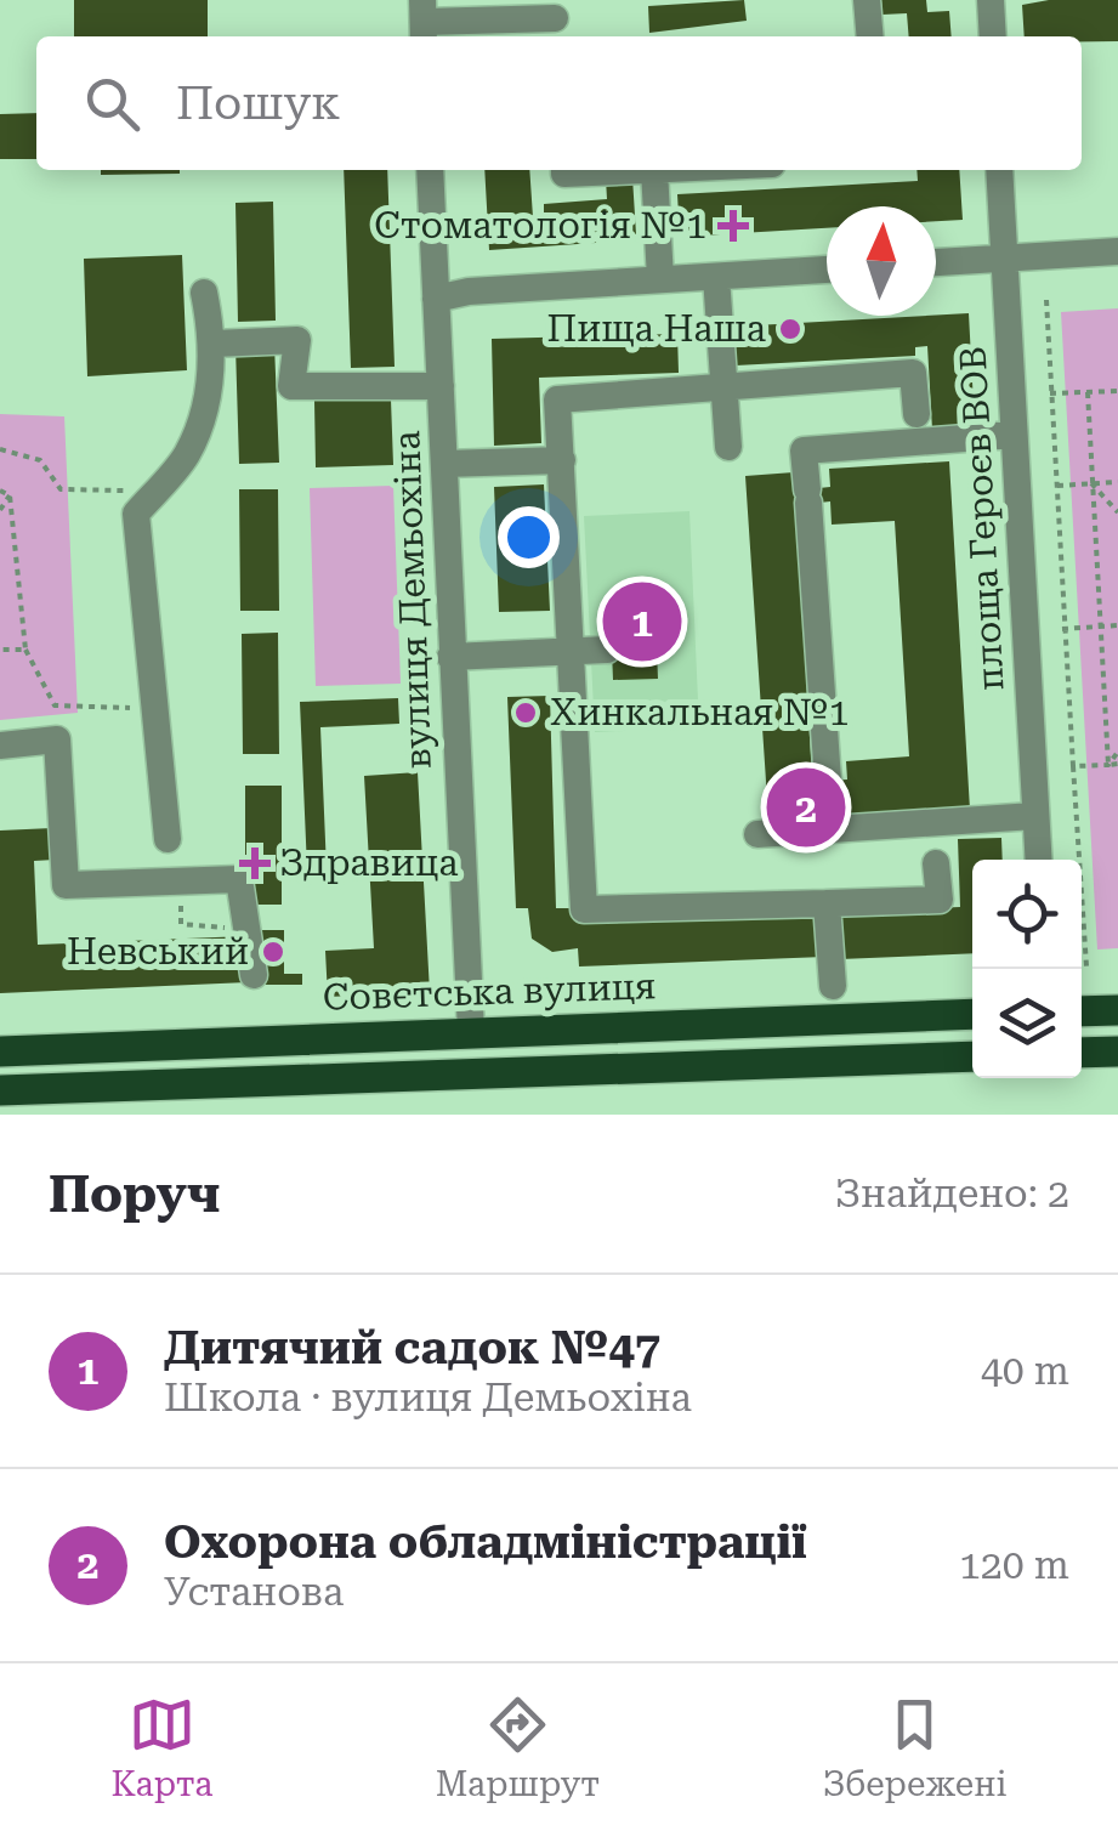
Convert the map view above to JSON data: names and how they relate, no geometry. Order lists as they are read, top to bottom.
{
  "streets": {
    "main road": ["Совєтська вулиця"],
    "street": ["площа Героєв ВОВ", "вулиця Демьохіна"]
  },
  "crossings": [
    ["вулиця Демьохіна", "Совєтська вулиця"]
  ],
  "places": {
    "health": ["Стоматологія №1", "Здравица"],
    "other": ["Пища Наша", "Хинкальная №1", "Невський"]
  },
  "north": "top",
  "page": {
    "search": "Пошук",
    "pins": ["1", "2"],
    "heading": ["Поруч", "Знайдено: 2"],
    "list": [
      {
        "mark": "1",
        "name": "Дитячий садок №47",
        "note": "Школа · вулиця Демьохіна",
        "value": "40 m"
      },
      {
        "mark": "2",
        "name": "Охорона обладміністрації",
        "note": "Установа",
        "value": "120 m"
      }
    ],
    "nav": ["Карта", "Маршрут", "Збережені"]
  }
}
